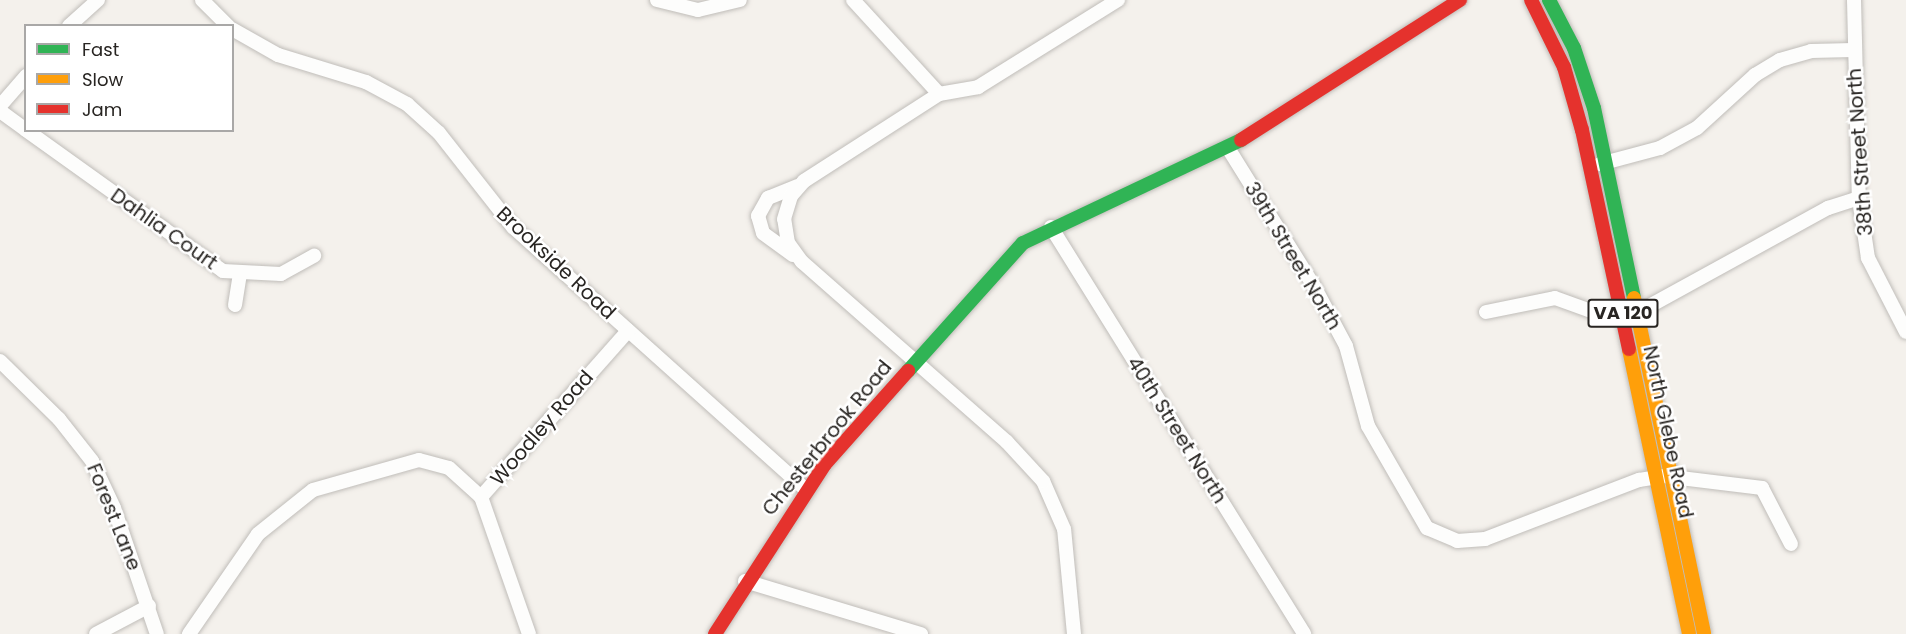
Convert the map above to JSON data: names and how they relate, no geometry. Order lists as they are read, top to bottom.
{
  "streets": {
    "main road": ["VA 120", "North Glebe Road", "Chesterbrook Road"],
    "street": [
      "38th Street North",
      "Dahlia Court",
      "39th Street North",
      "Brookside Road",
      "Woodley Road",
      "40th Street North",
      "Forest Lane"
    ]
  },
  "crossings": [
    ["39th Street North", "North Glebe Road"],
    ["39th Street North", "Chesterbrook Road"],
    ["Brookside Road", "Woodley Road"],
    ["Brookside Road", "Chesterbrook Road"],
    ["40th Street North", "Chesterbrook Road"]
  ],
  "legend": ["Fast", "Slow", "Jam"]
}
